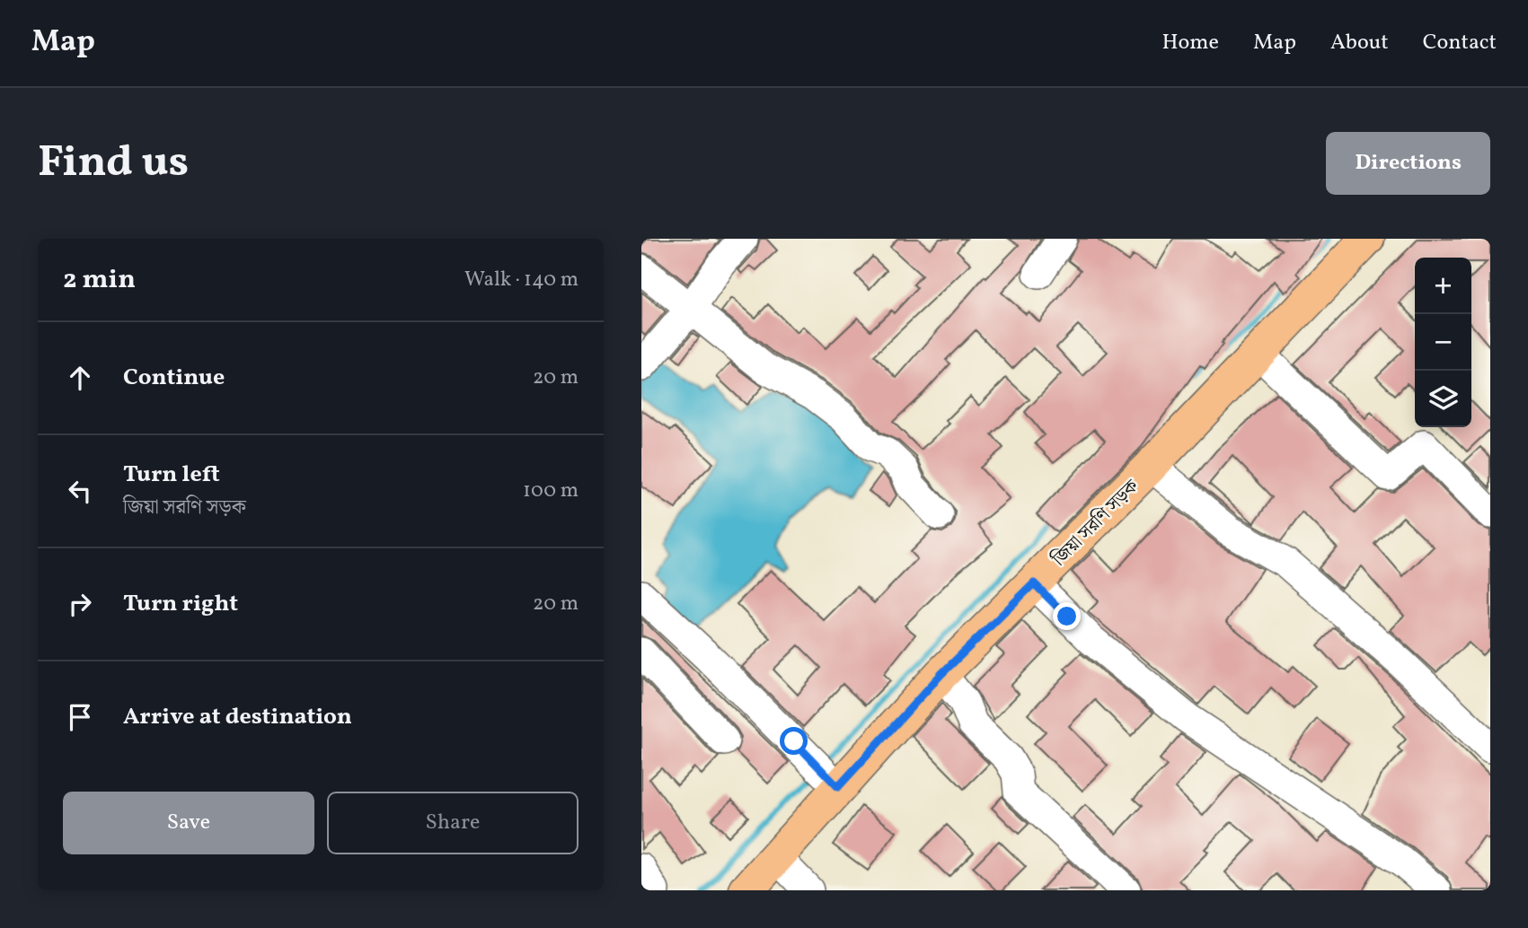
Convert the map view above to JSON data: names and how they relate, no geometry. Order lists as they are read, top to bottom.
{
  "streets": {
    "main road": ["জিয়া সরণি সড়ক"]
  },
  "page": {
    "header": "Map",
    "nav": [
      "Home",
      "Map",
      "About",
      "Contact"
    ],
    "buttons": [
      "Directions",
      ["Save", "Share"]
    ],
    "title": "Find us",
    "heading": ["2 min", "Walk · 140 m"],
    "map_buttons": ["+", "−"],
    "list": [
      ["Continue", "20 m"],
      ["Turn left", "জিয়া সরণি সড়ক", "100 m"],
      ["Turn right", "20 m"],
      "Arrive at destination"
    ]
  }
}
